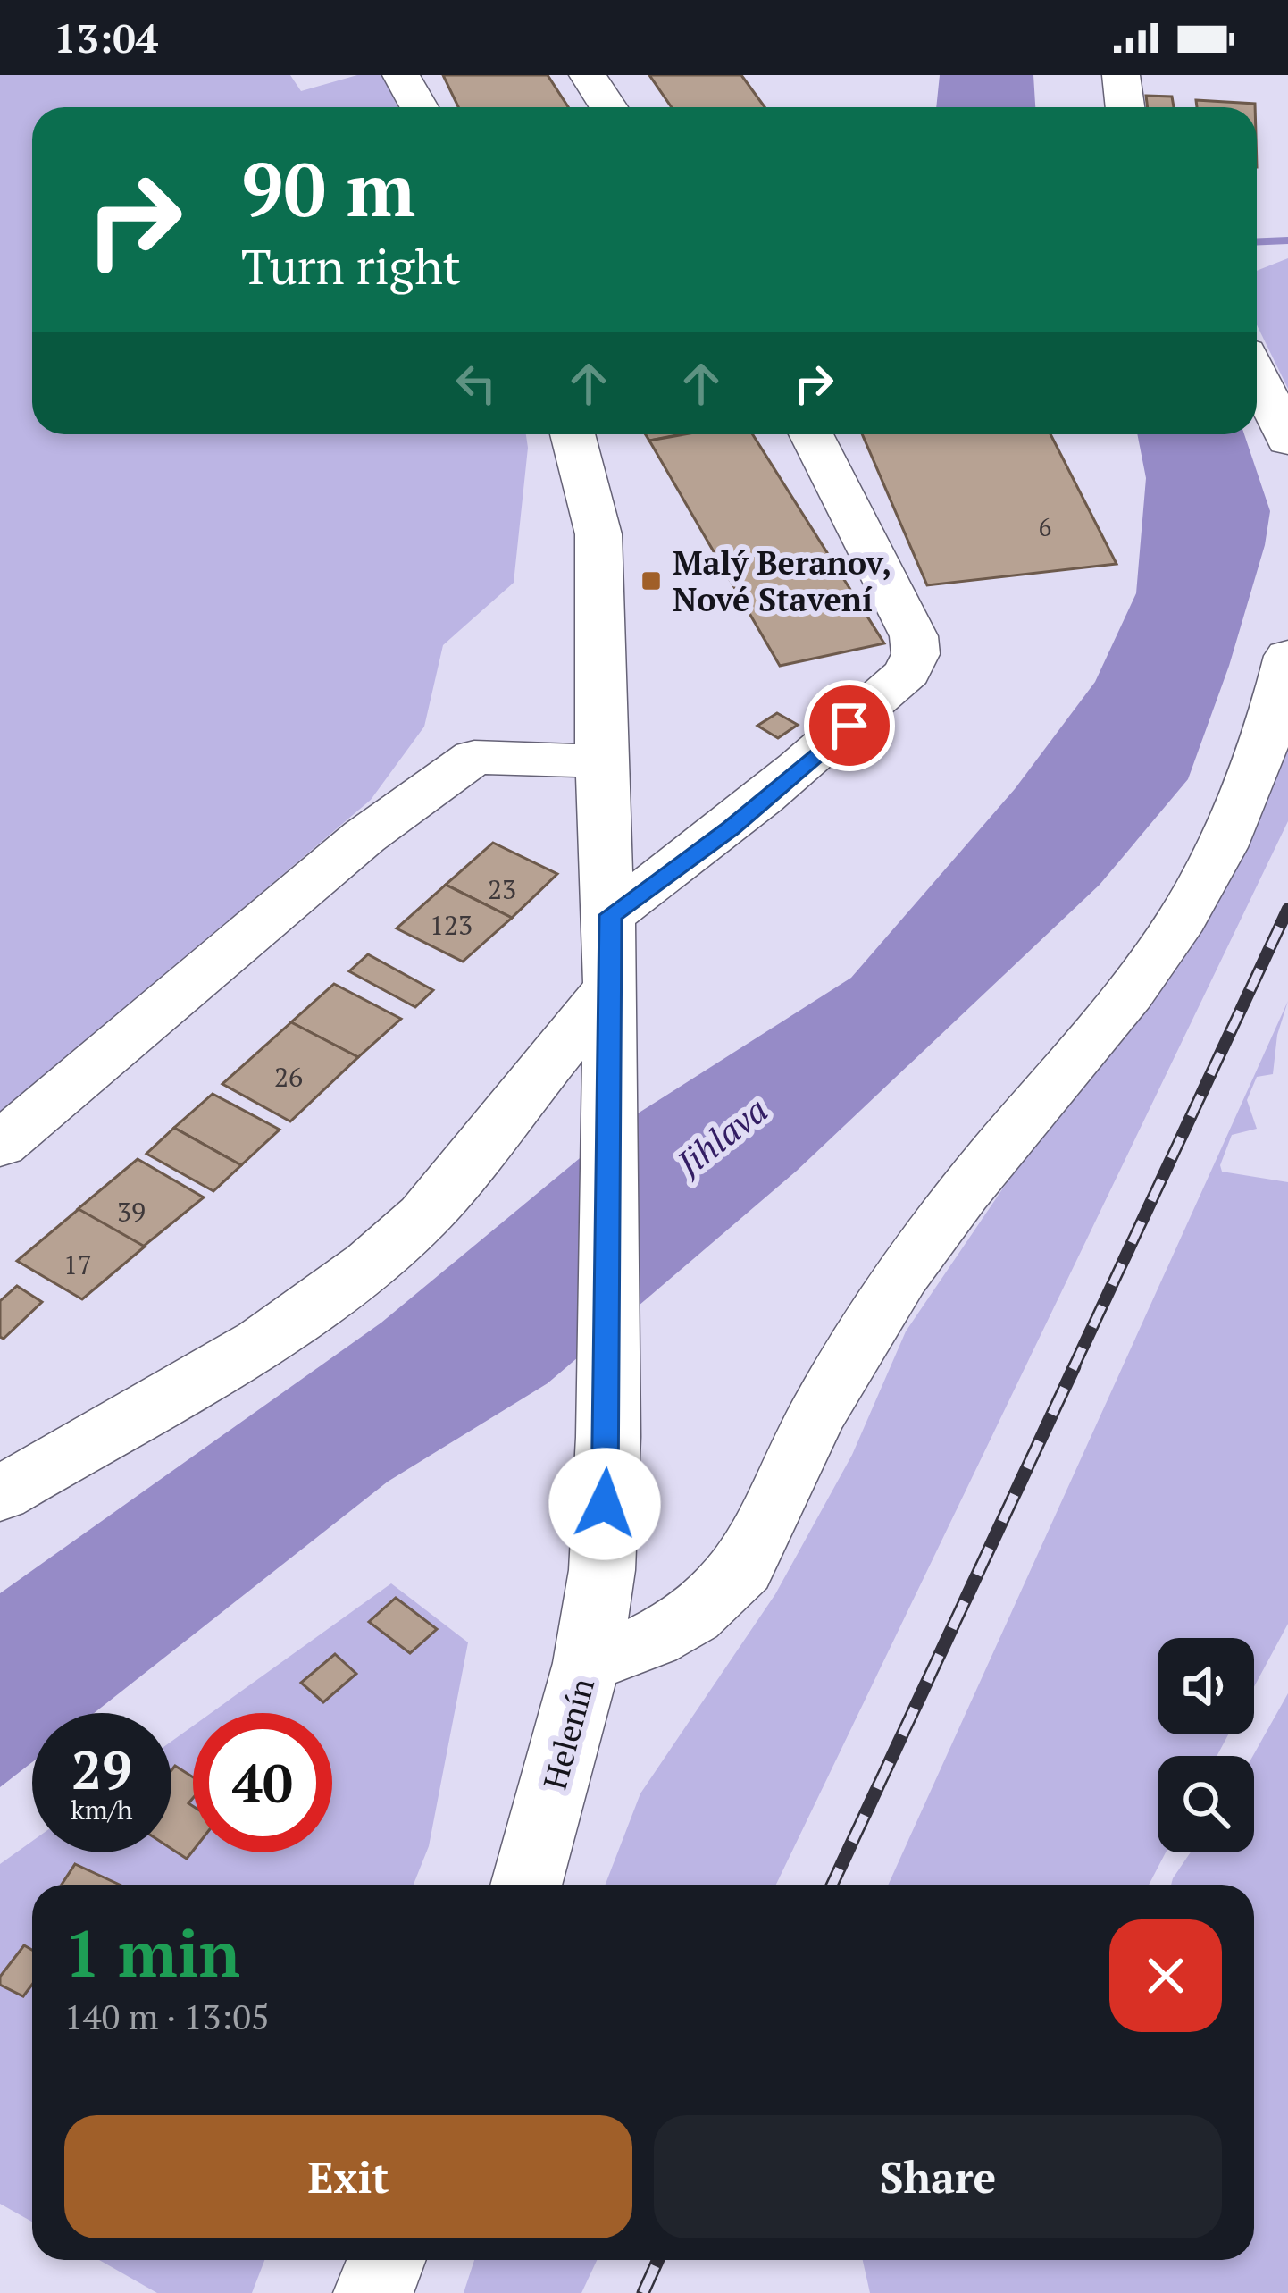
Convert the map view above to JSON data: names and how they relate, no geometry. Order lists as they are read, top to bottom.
{
  "streets": {
    "street": ["Helenín"]
  },
  "water": ["Jihlava"],
  "places": {
    "transit": ["Malý Beranov, Nové Stavení"]
  },
  "house_numbers": [
    "6",
    "23",
    "123",
    "26",
    "39",
    "17"
  ],
  "page": {
    "status": "13:04",
    "turn": ["90 m", "Turn right"],
    "speed": "29 km/h",
    "limit": "40",
    "heading": ["1 min", "140 m · 13:05"],
    "buttons": ["Exit", "Share"]
  }
}
